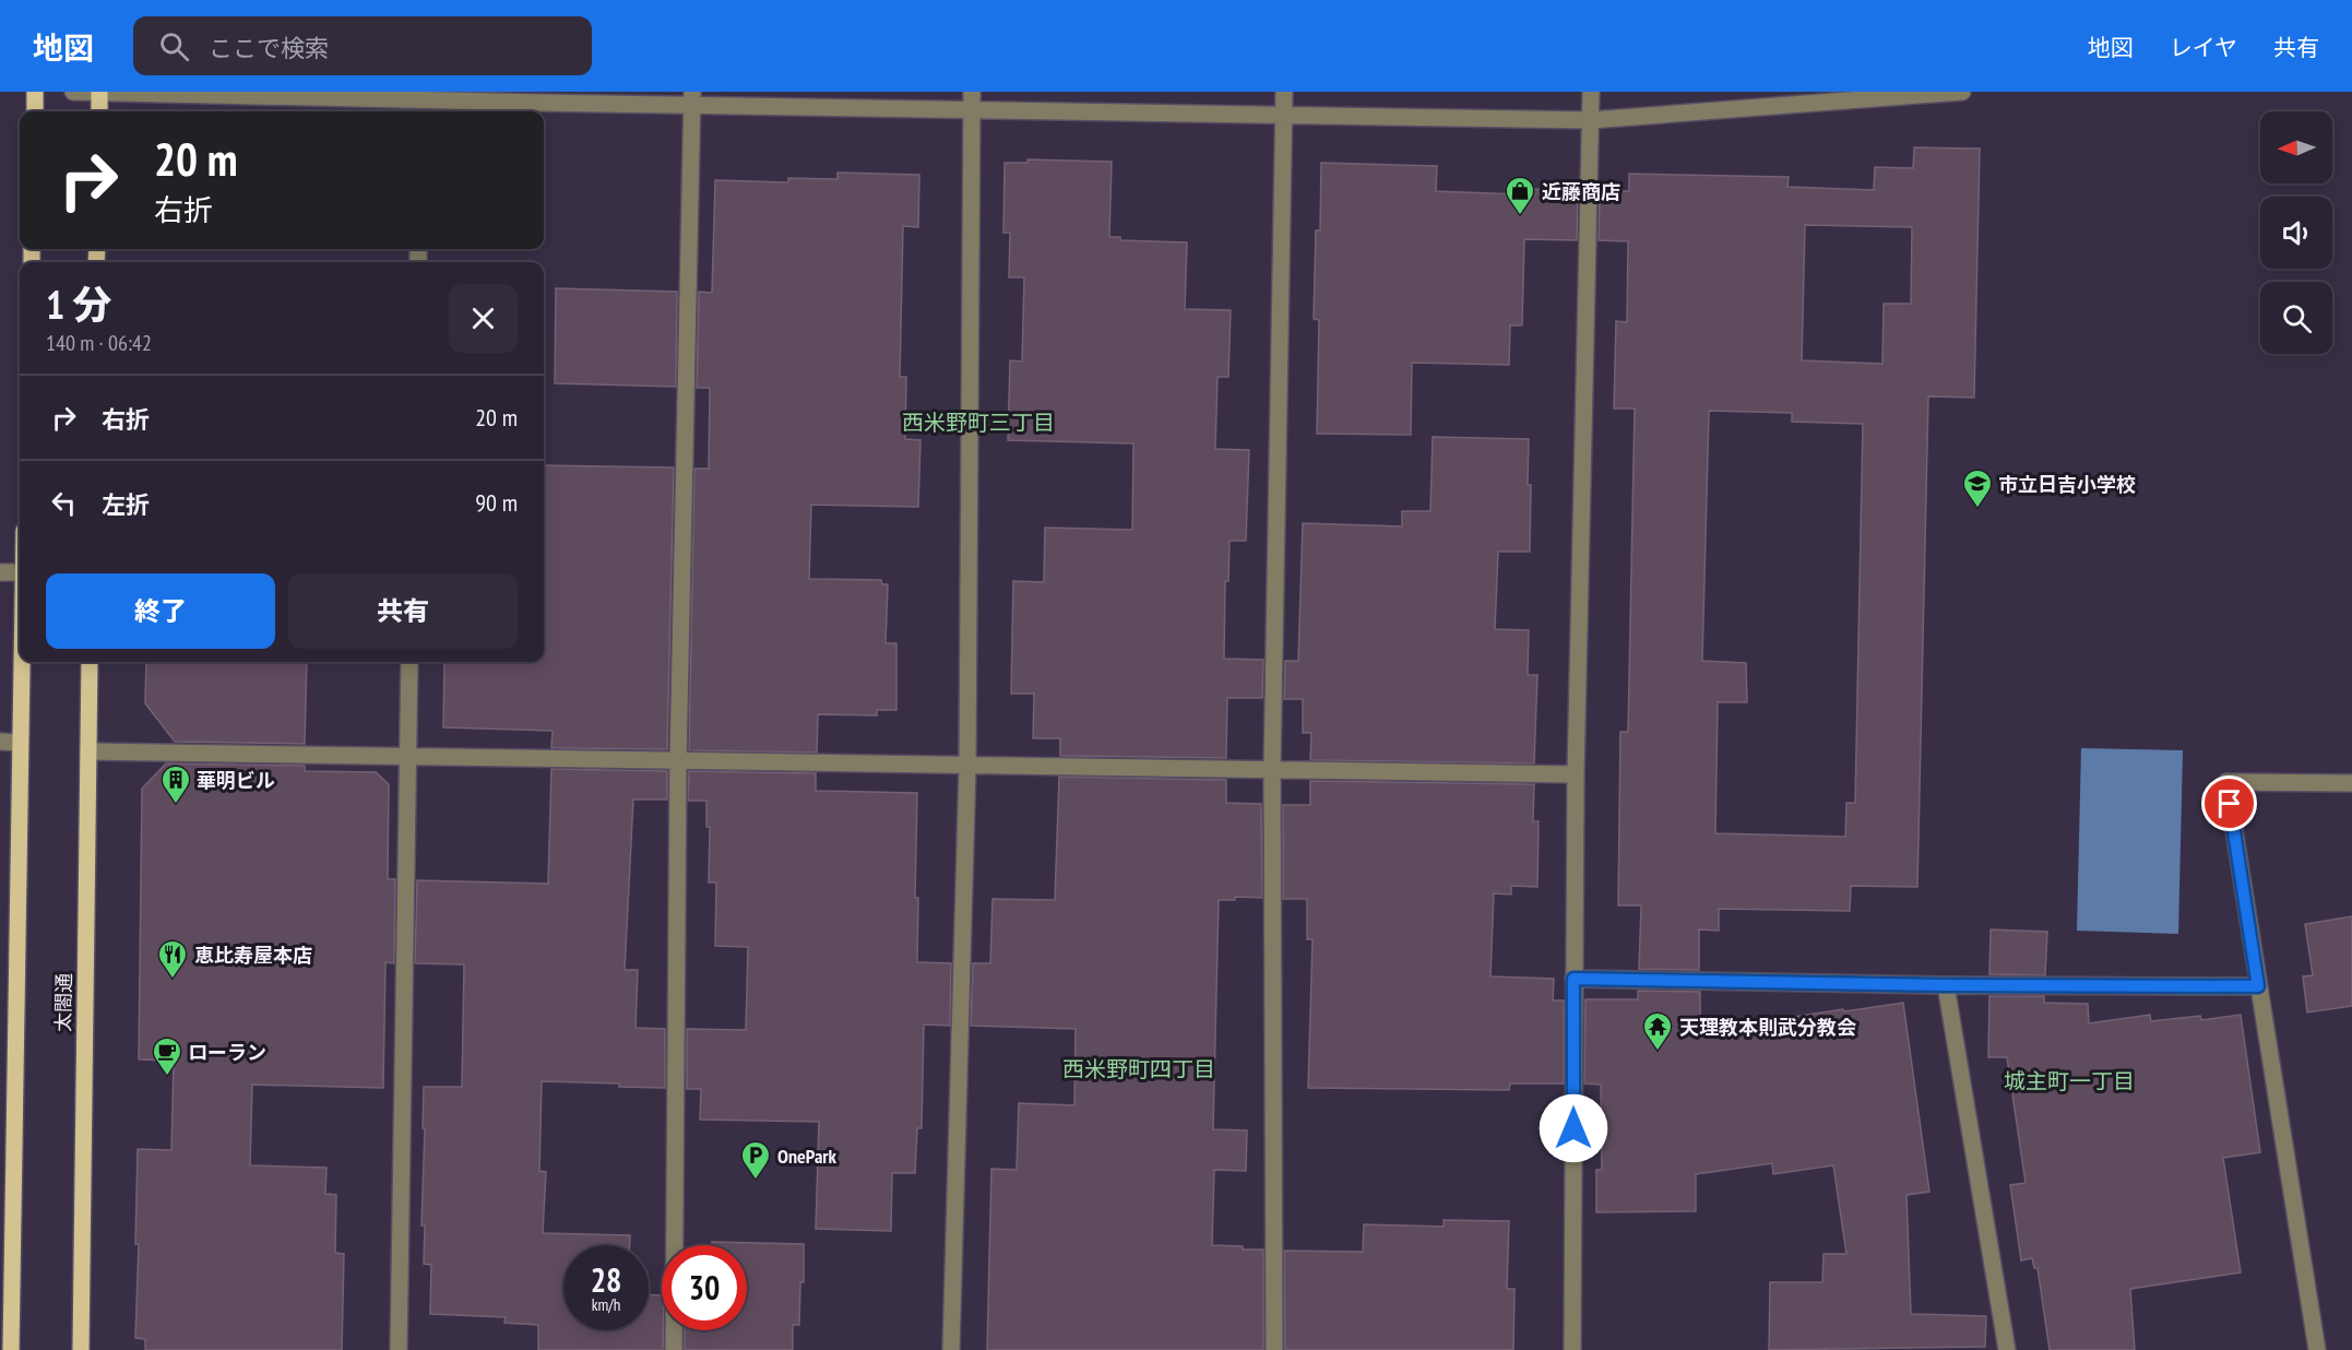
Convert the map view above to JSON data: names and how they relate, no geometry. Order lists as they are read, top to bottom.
{
  "streets": {
    "main road": ["太閤通"]
  },
  "districts": ["西米野町三丁目", "西米野町四丁目", "城主町一丁目"],
  "places": {
    "shop": ["近藤商店"],
    "school or university": ["市立日吉小学校"],
    "building": ["華明ビル"],
    "restaurant": ["恵比寿屋本店"],
    "temple": ["天理教本則武分教会"],
    "cafe": ["ローラン"],
    "parking": ["OnePark"]
  },
  "north": "left",
  "page": {
    "header": "地図",
    "search": "ここで検索",
    "nav": ["地図", "レイヤ", "共有"],
    "turn": ["20 m", "右折"],
    "heading": ["1 分", "140 m · 06:42"],
    "list": [
      {
        "name": "右折",
        "value": "20 m"
      },
      {
        "name": "左折",
        "value": "90 m"
      }
    ],
    "buttons": ["終了", "共有"],
    "speed": "28 km/h",
    "limit": "30"
  }
}
